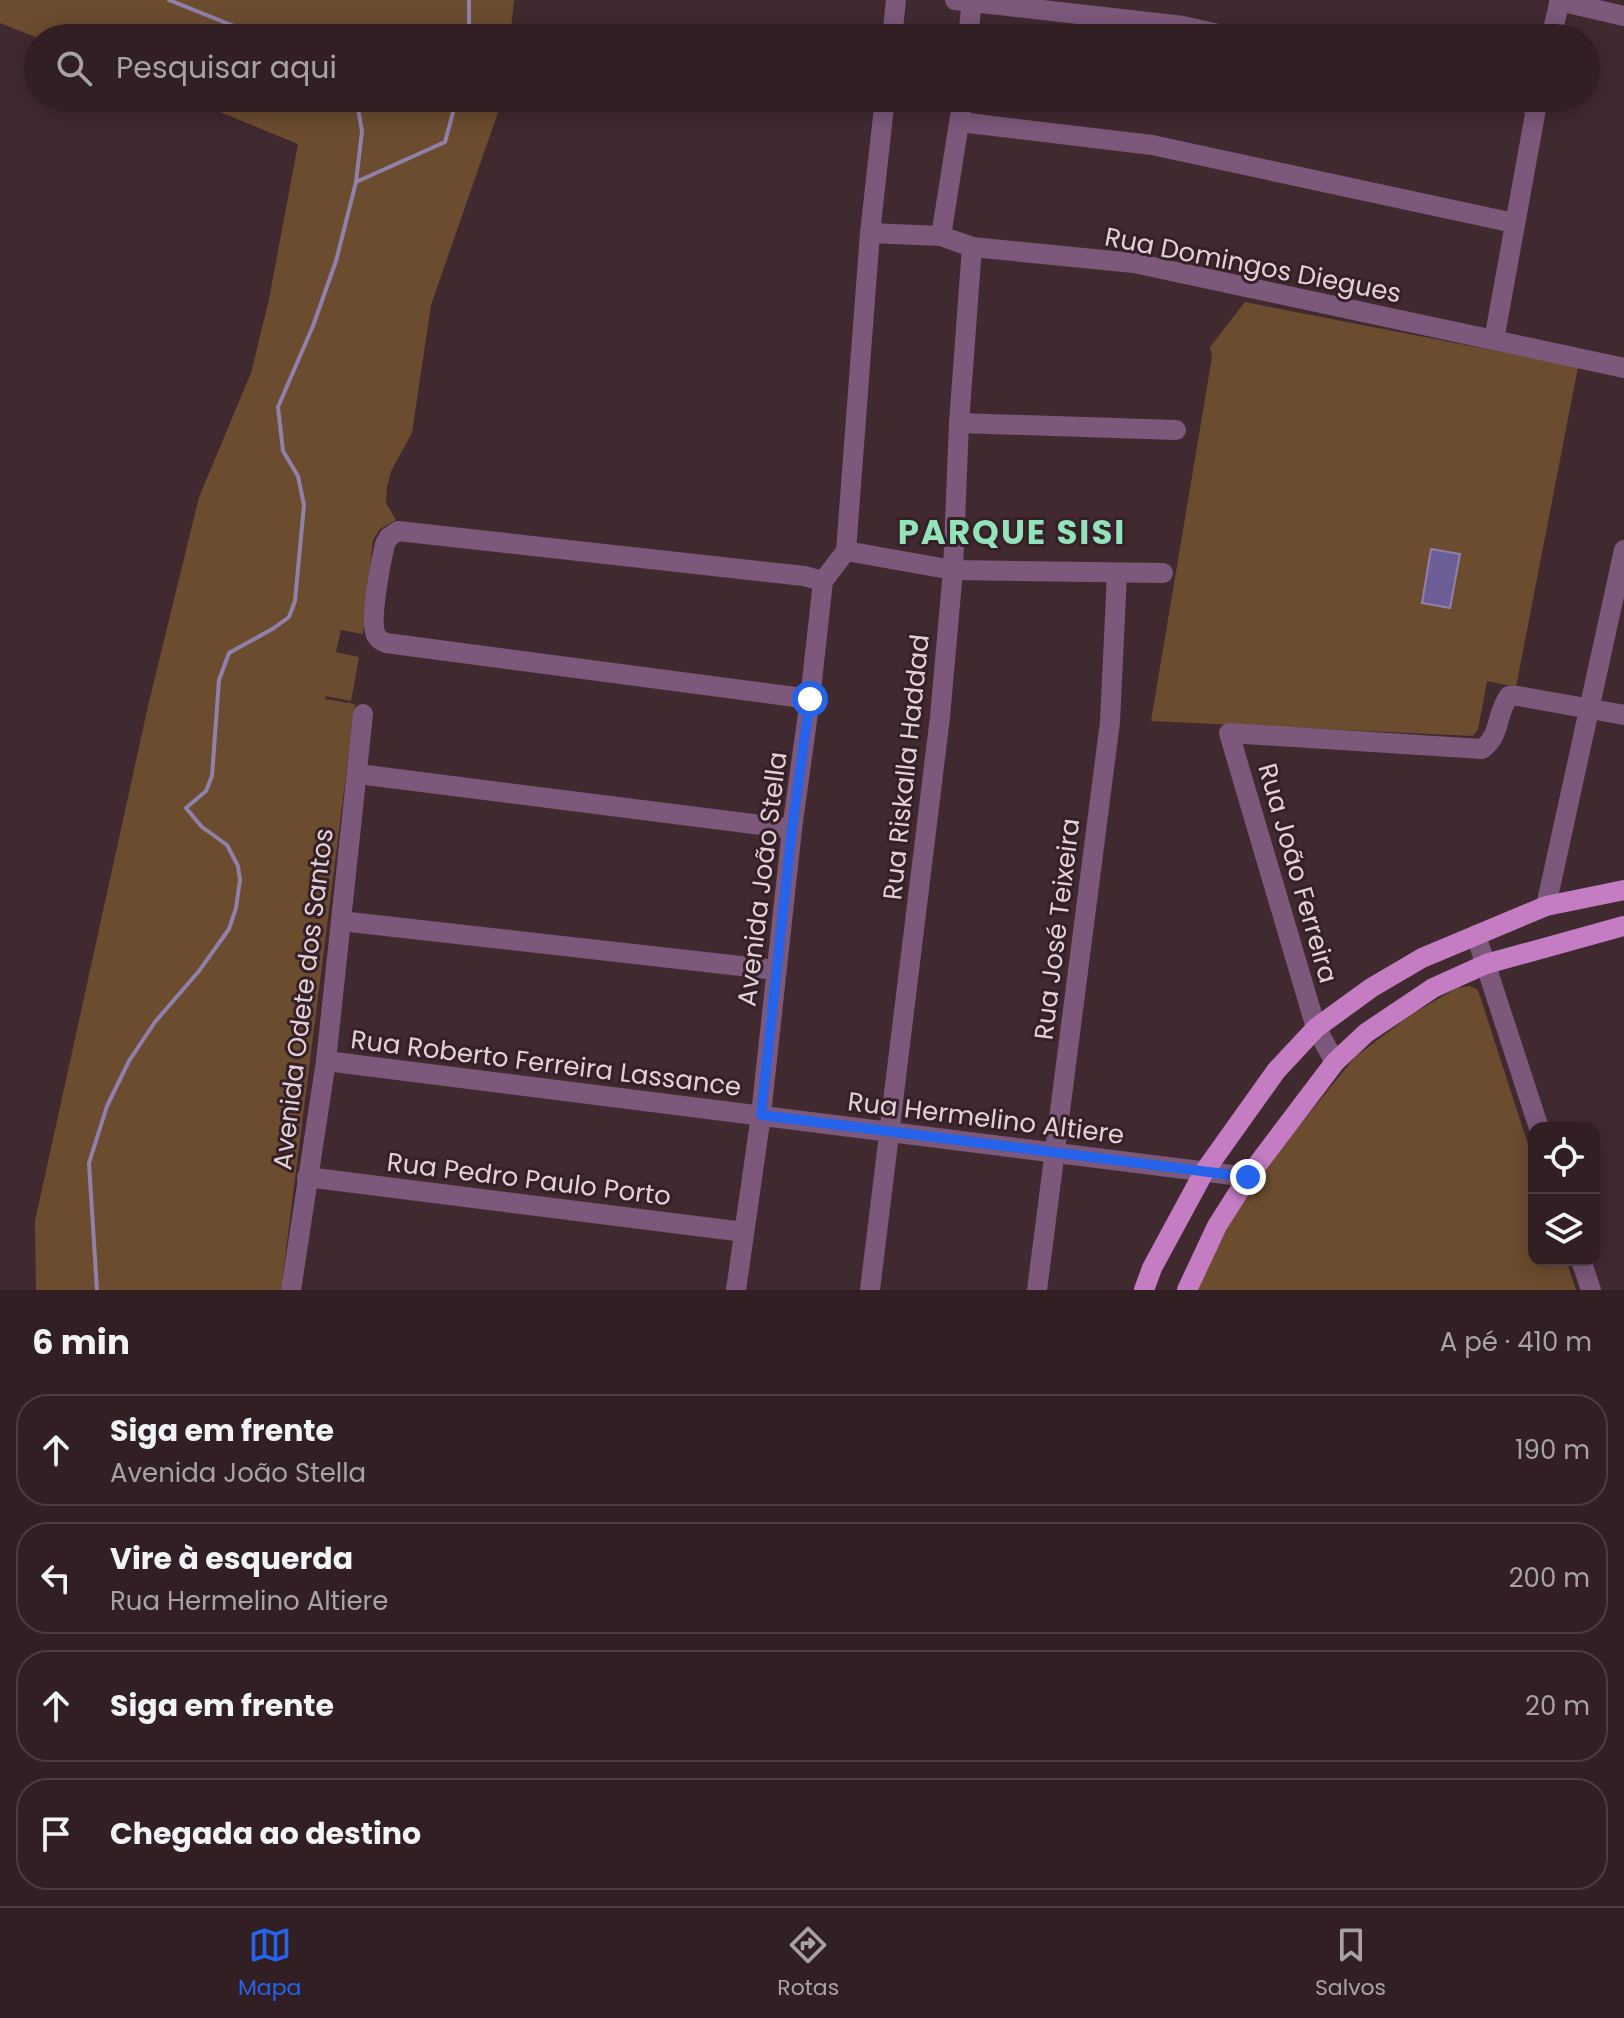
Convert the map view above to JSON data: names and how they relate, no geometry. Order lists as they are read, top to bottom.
{
  "streets": {
    "street": [
      "Rua Domingos Diegues",
      "Rua Riskalla Haddad",
      "Rua João Ferreira",
      "Avenida João Stella",
      "Rua José Teixeira",
      "Avenida Odete dos Santos",
      "Rua Roberto Ferreira Lassance",
      "Rua Hermelino Altiere",
      "Rua Pedro Paulo Porto"
    ]
  },
  "crossings": [
    ["Rua Domingos Diegues", "Rua Riskalla Haddad"],
    ["Rua Riskalla Haddad", "Rua Hermelino Altiere"],
    ["Avenida João Stella", "Rua Roberto Ferreira Lassance"],
    ["Avenida João Stella", "Rua Hermelino Altiere"],
    ["Avenida João Stella", "Rua Pedro Paulo Porto"],
    ["Rua José Teixeira", "Rua Hermelino Altiere"],
    ["Avenida Odete dos Santos", "Rua Roberto Ferreira Lassance"],
    ["Avenida Odete dos Santos", "Rua Pedro Paulo Porto"],
    ["Rua Roberto Ferreira Lassance", "Rua Hermelino Altiere"]
  ],
  "districts": ["PARQUE SISI"],
  "page": {
    "search": "Pesquisar aqui",
    "heading": ["6 min", "A pé · 410 m"],
    "list": [
      ["Siga em frente", "Avenida João Stella", "190 m"],
      ["Vire à esquerda", "Rua Hermelino Altiere", "200 m"],
      ["Siga em frente", "20 m"],
      "Chegada ao destino"
    ],
    "nav": ["Mapa", "Rotas", "Salvos"]
  }
}
